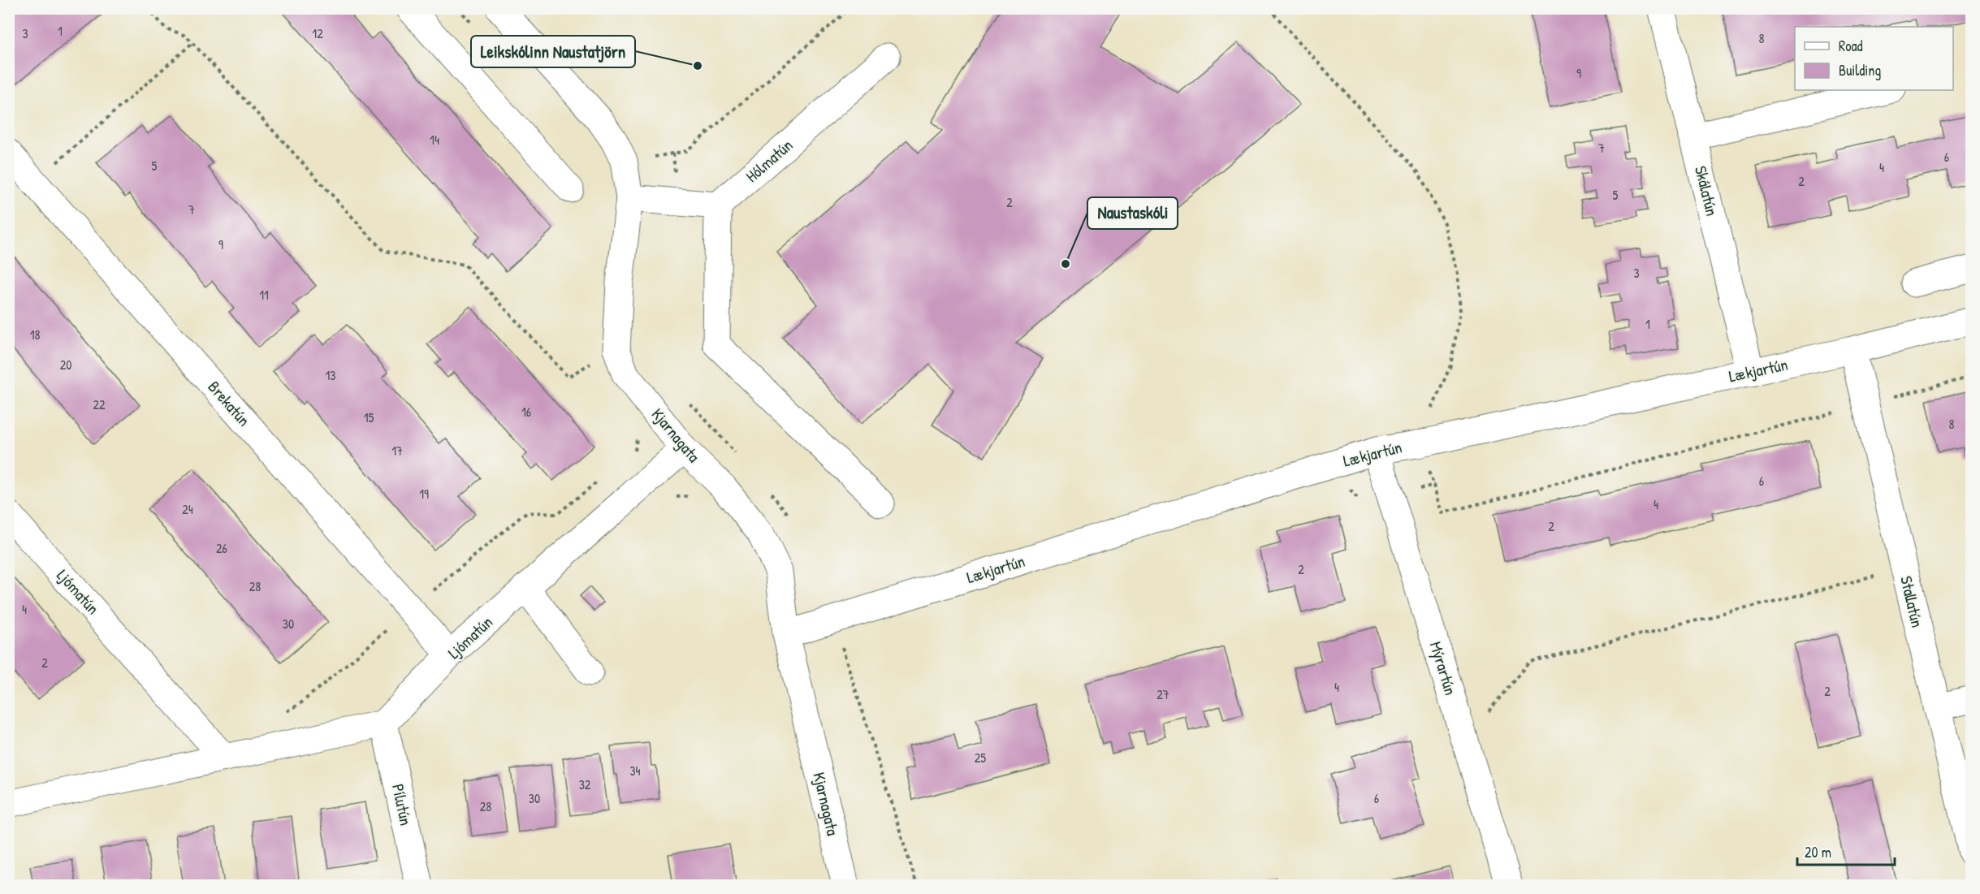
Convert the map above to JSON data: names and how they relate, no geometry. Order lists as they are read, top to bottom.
{
  "streets": {
    "street": [
      "Hólmatún",
      "Skálatún",
      "Lækjartún",
      "Brekatún",
      "Kjarnagata",
      "Ljómatún",
      "Stallatún",
      "Mýrartún",
      "Pílutún"
    ]
  },
  "crossings": [
    ["Skálatún", "Lækjartún"],
    ["Lækjartún", "Kjarnagata"],
    ["Lækjartún", "Stallatún"],
    ["Lækjartún", "Mýrartún"],
    ["Brekatún", "Ljómatún"],
    ["Kjarnagata", "Ljómatún"],
    ["Ljómatún", "Pílutún"]
  ],
  "places": ["Leikskólinn Naustatjörn", "Naustaskóli"],
  "house_numbers": [
    "1",
    "3",
    "12",
    "8",
    "9",
    "14",
    "7",
    "6",
    "5",
    "4",
    "2",
    "5",
    "2",
    "7",
    "9",
    "3",
    "11",
    "1",
    "18",
    "20",
    "13",
    "22",
    "16",
    "15",
    "8",
    "17",
    "6",
    "19",
    "4",
    "24",
    "2",
    "26",
    "2",
    "28",
    "4",
    "30",
    "2",
    "4",
    "2",
    "27",
    "25",
    "34",
    "32",
    "30",
    "6",
    "28"
  ],
  "legend": ["Road", "Building"],
  "scale_bar": "20 m"
}
